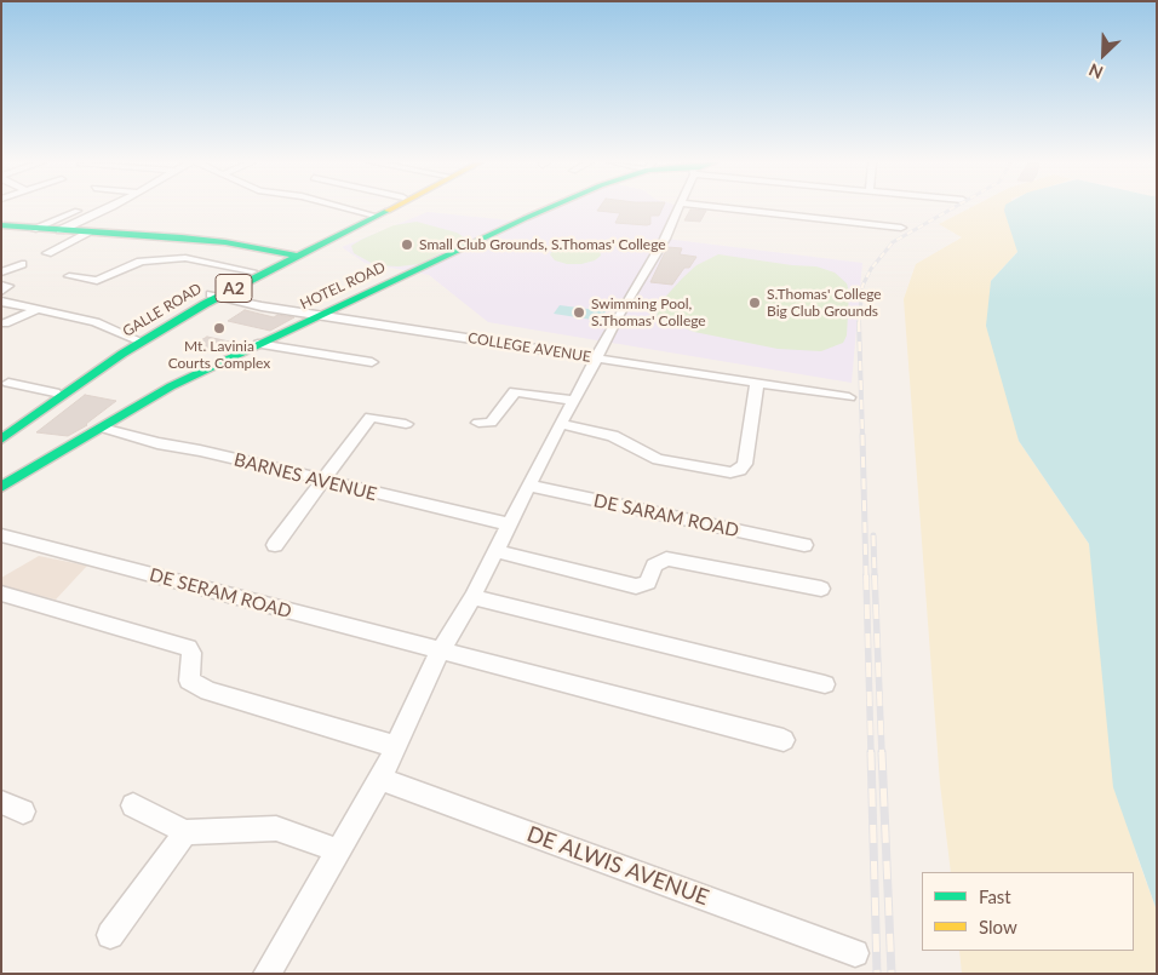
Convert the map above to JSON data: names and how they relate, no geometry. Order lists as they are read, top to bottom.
{
  "streets": {
    "main road": ["HOTEL ROAD", "A2", "GALLE ROAD"],
    "street": [
      "COLLEGE AVENUE",
      "BARNES AVENUE",
      "DE SARAM ROAD",
      "DE SERAM ROAD",
      "DE ALWIS AVENUE"
    ]
  },
  "crossings": [
    ["HOTEL ROAD", "COLLEGE AVENUE"],
    ["HOTEL ROAD", "BARNES AVENUE"],
    ["GALLE ROAD", "COLLEGE AVENUE"]
  ],
  "places": [
    "Small Club Grounds, S.Thomas' College",
    "S.Thomas' College Big Club Grounds",
    "Swimming Pool, S.Thomas' College",
    "Mt. Lavinia Courts Complex"
  ],
  "legend": ["Fast", "Slow"],
  "north": "bottom left"
}
